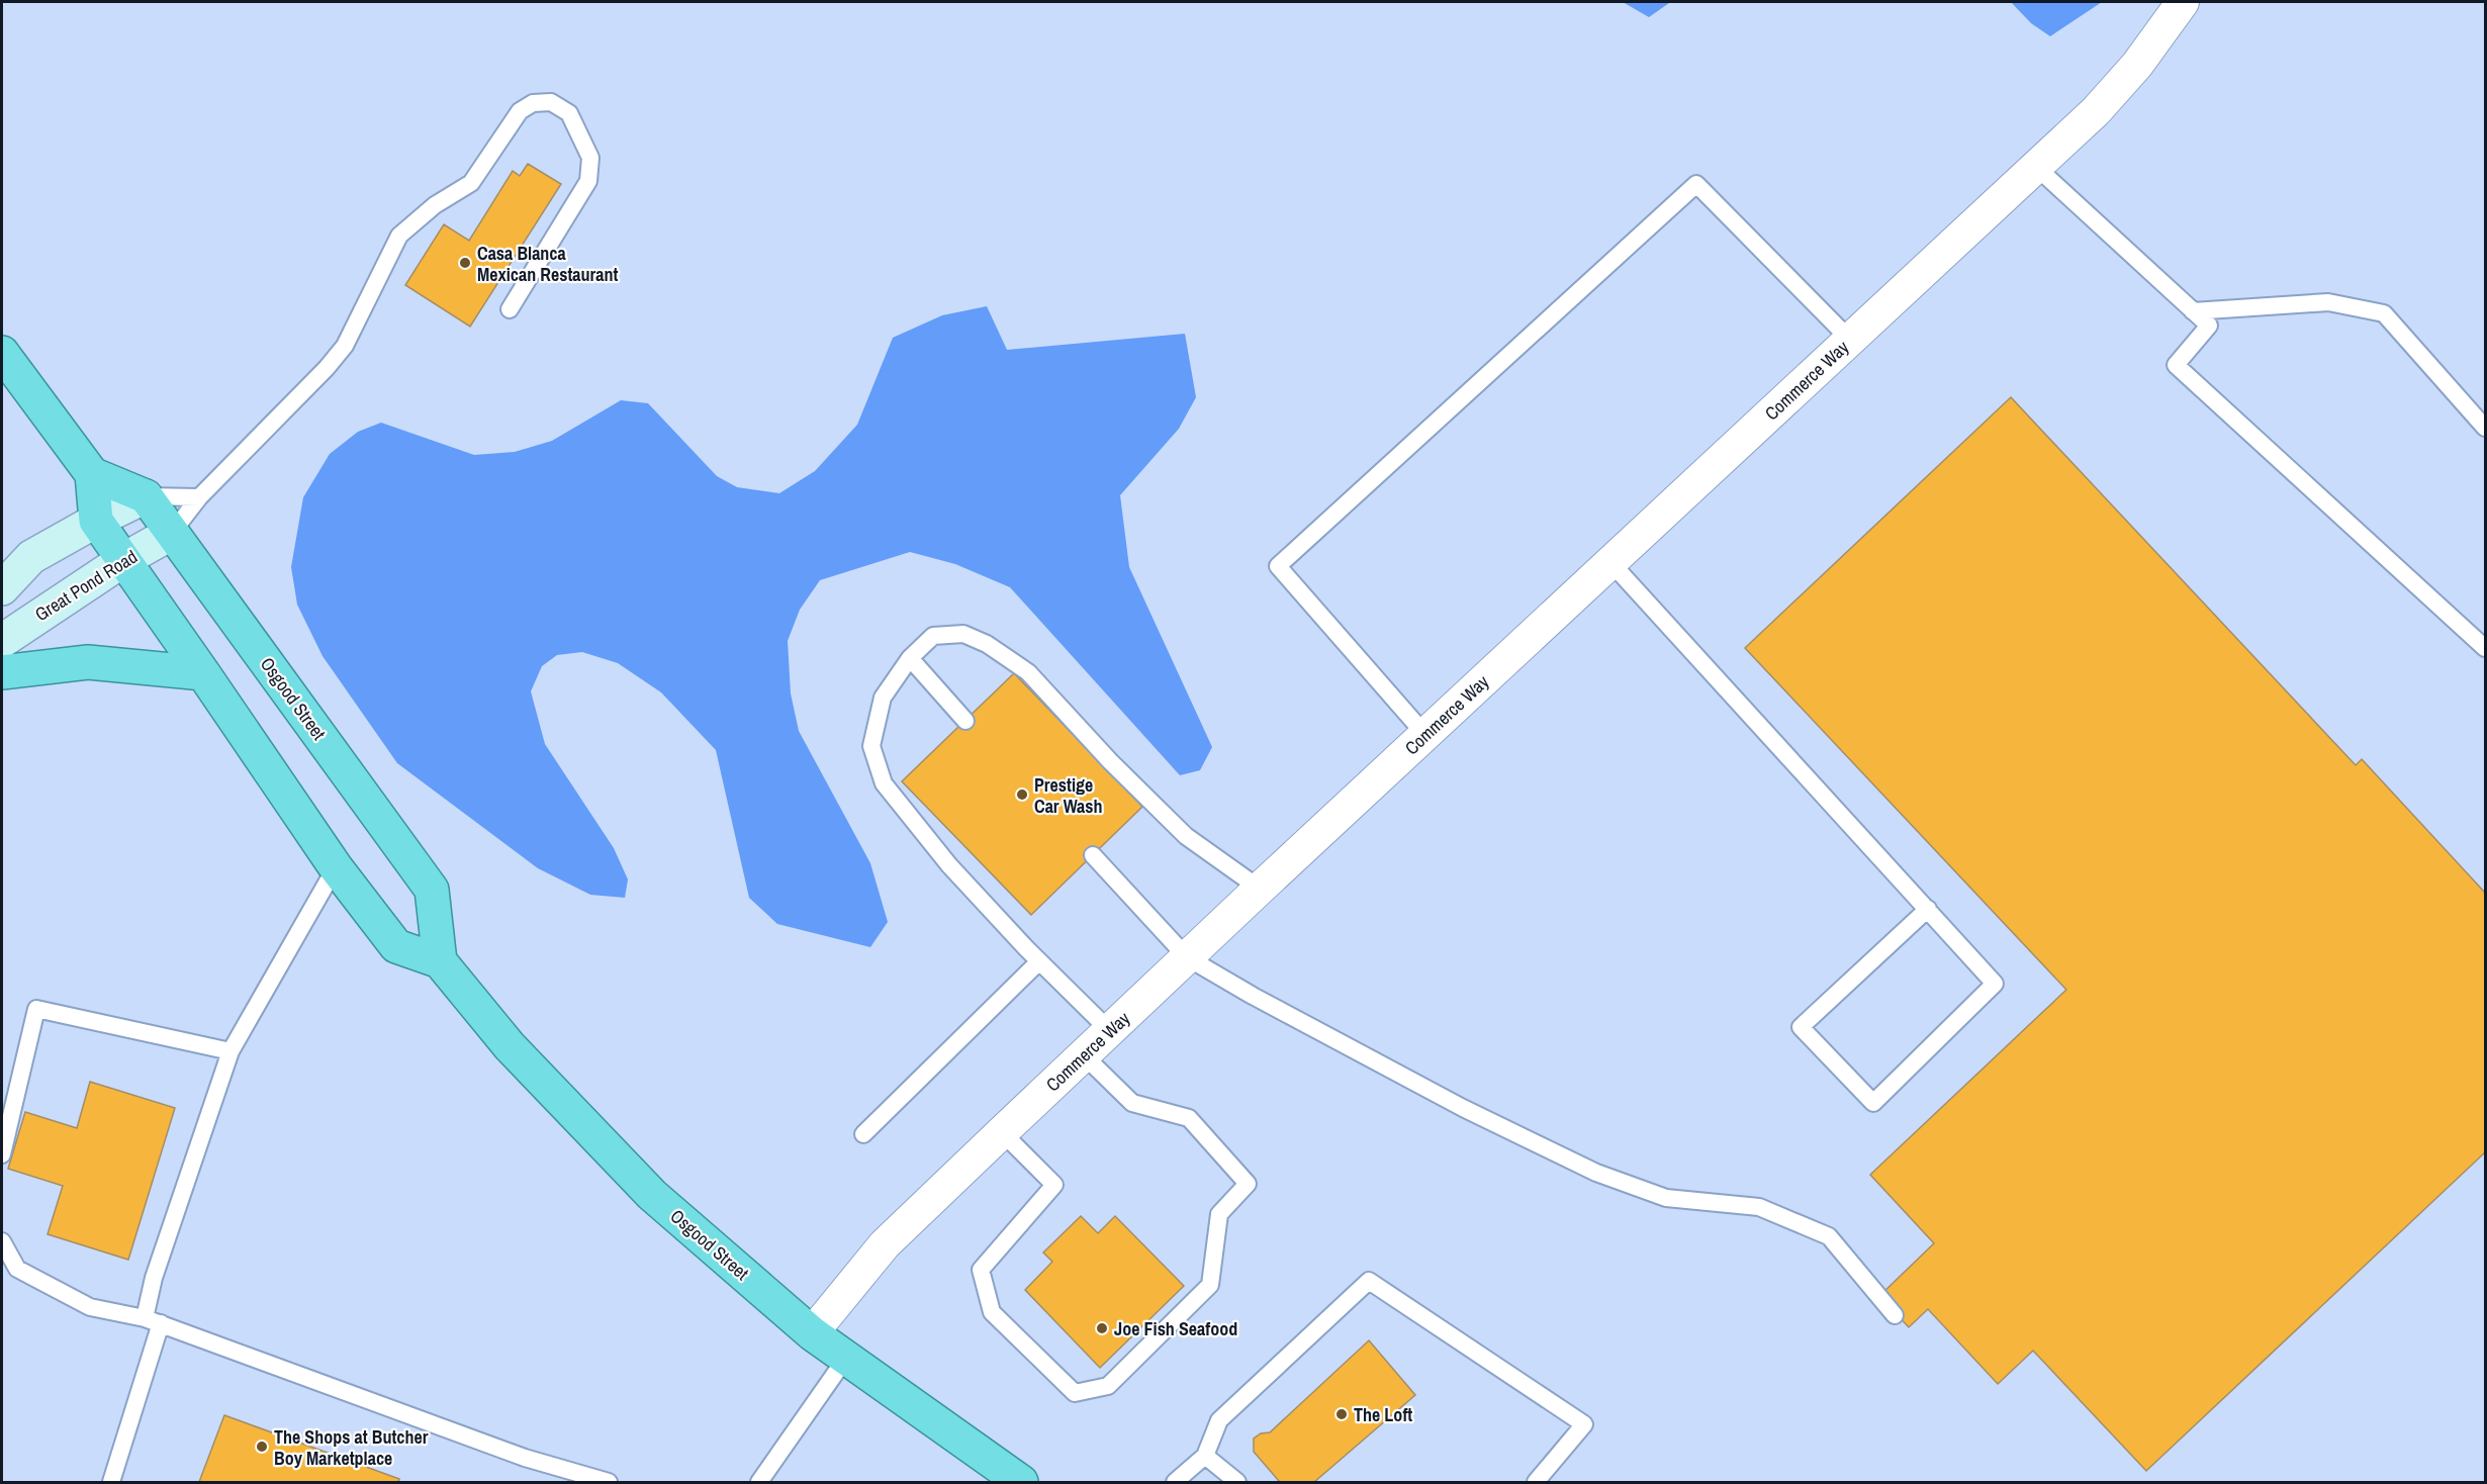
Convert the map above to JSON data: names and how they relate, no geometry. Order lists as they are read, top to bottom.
{
  "streets": {
    "highway": ["Osgood Street"],
    "main road": ["Great Pond Road"],
    "street": ["Commerce Way"]
  },
  "crossings": [
    ["Commerce Way", "Osgood Street"],
    ["Great Pond Road", "Osgood Street"]
  ],
  "places": [
    "Casa Blanca Mexican Restaurant",
    "Prestige Car Wash",
    "Joe Fish Seafood",
    "The Loft",
    "The Shops at Butcher Boy Marketplace"
  ]
}
